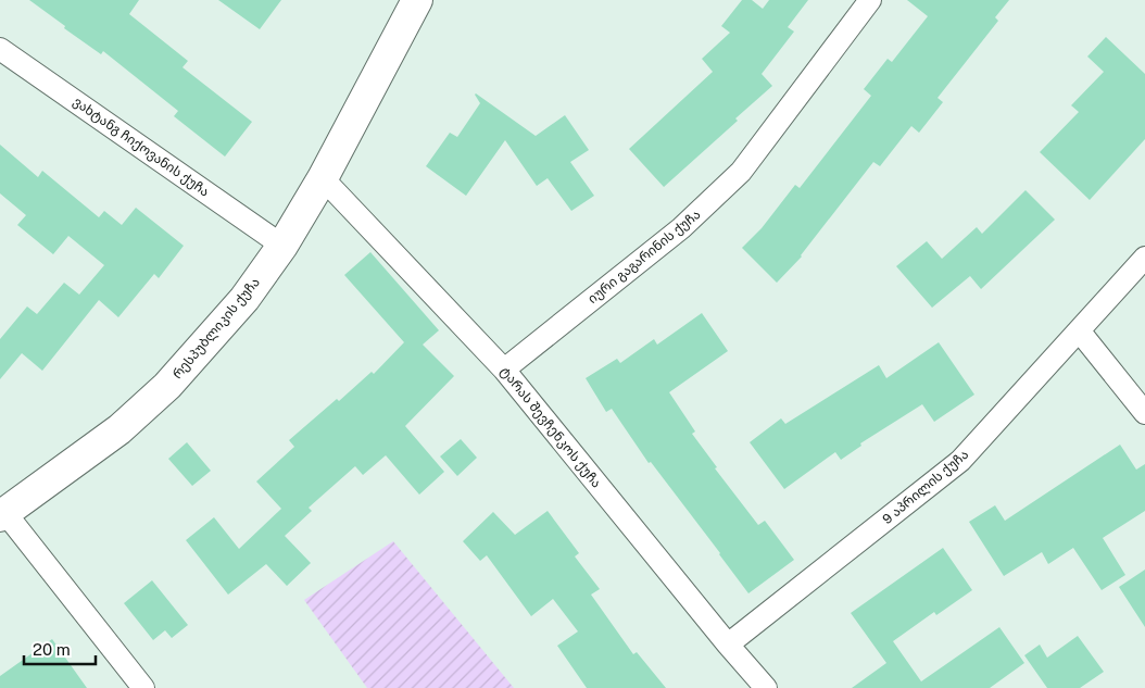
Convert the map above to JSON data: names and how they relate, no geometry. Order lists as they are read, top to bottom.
{
  "streets": {
    "main road": ["რესპუბლიკის ქუჩა"],
    "street": [
      "ვახტანგ ჩიქოვანის ქუჩა",
      "იური გაგარინის ქუჩა",
      "ტარას შევჩენკოს ქუჩა",
      "9 აპრილის ქუჩა"
    ]
  },
  "crossings": [
    ["ვახტანგ ჩიქოვანის ქუჩა", "რესპუბლიკის ქუჩა"],
    ["იური გაგარინის ქუჩა", "ტარას შევჩენკოს ქუჩა"],
    ["რესპუბლიკის ქუჩა", "ტარას შევჩენკოს ქუჩა"],
    ["ტარას შევჩენკოს ქუჩა", "9 აპრილის ქუჩა"]
  ],
  "scale_bar": "20 m"
}
